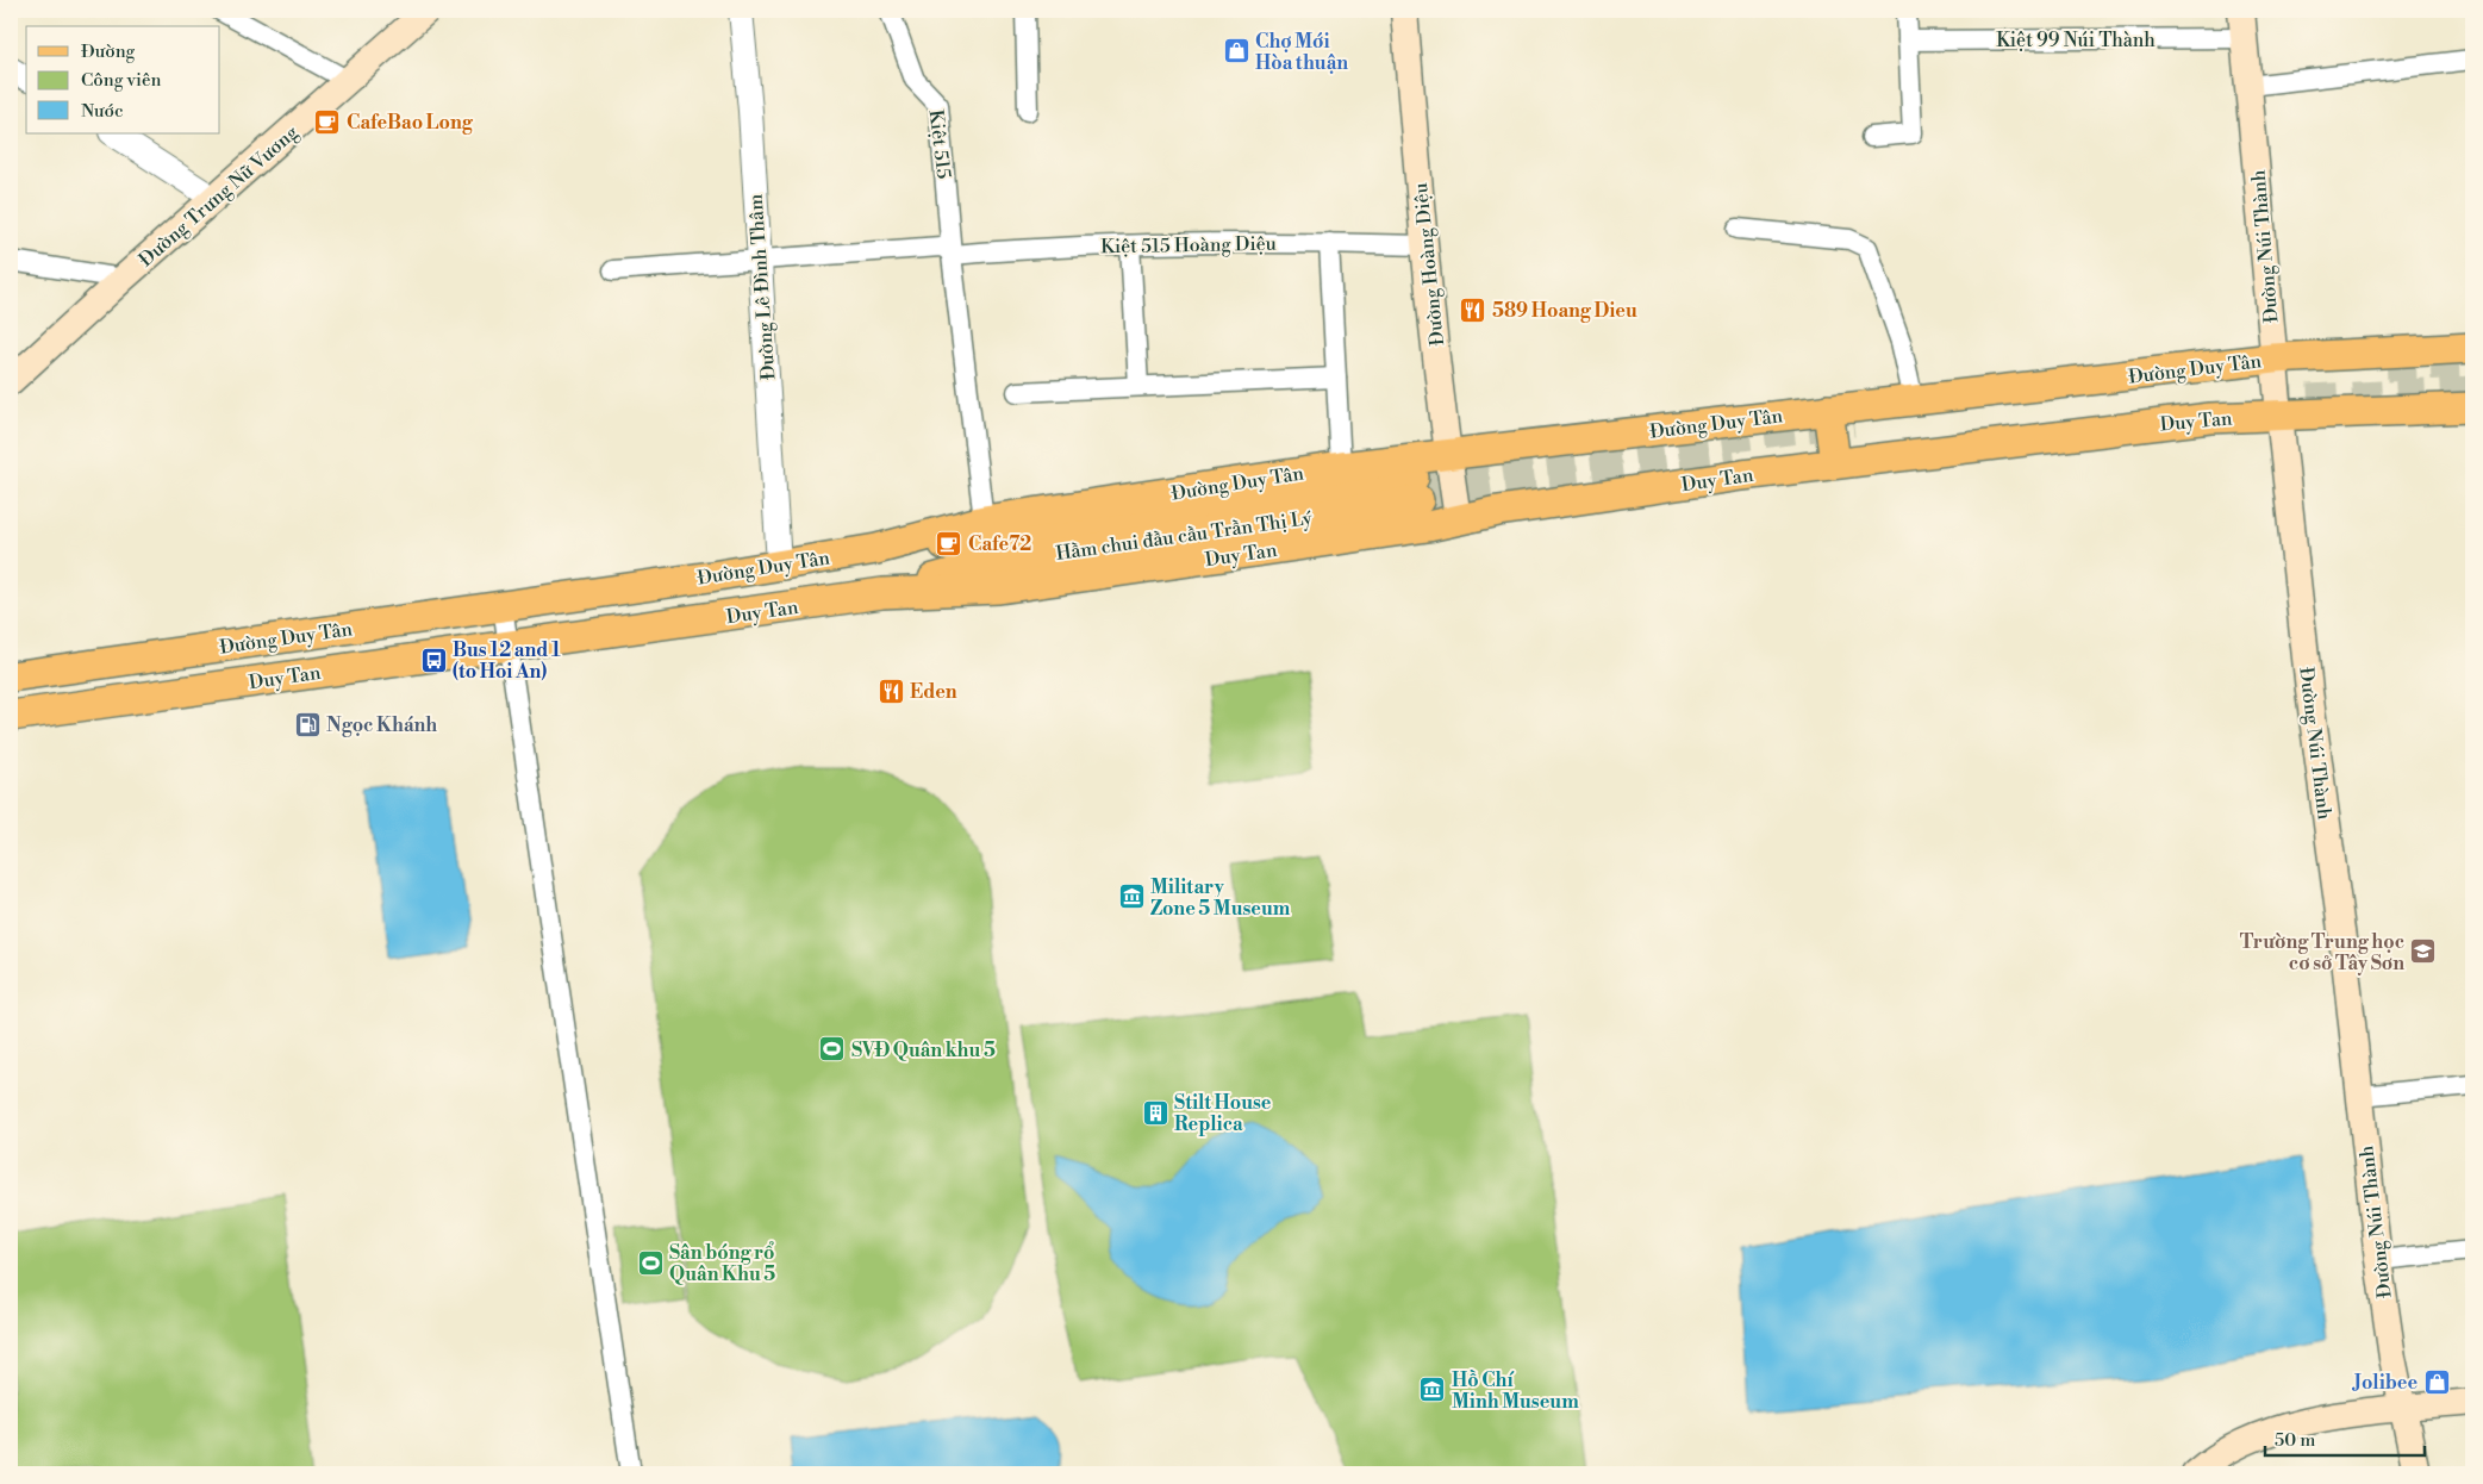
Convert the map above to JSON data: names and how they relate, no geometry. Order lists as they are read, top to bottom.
{
  "streets": {
    "main road": [
      "Đường Trưng Nữ Vương",
      "Đường Núi Thành",
      "Đường Hoàng Diệu",
      "Đường Duy Tân",
      "Duy Tan",
      "Hầm chui đầu cầu Trần Thị Lý"
    ],
    "street": [
      "Kiệt 99 Núi Thành",
      "Kiệt 515",
      "Kiệt 515 Hoàng Diệu",
      "Đường Lê Đình Thâm"
    ]
  },
  "crossings": [
    ["Kiệt 99 Núi Thành", "Đường Núi Thành"],
    ["Kiệt 515", "Kiệt 515 Hoàng Diệu"],
    ["Kiệt 515", "Đường Duy Tân"],
    ["Kiệt 515 Hoàng Diệu", "Đường Hoàng Diệu"],
    ["Kiệt 515 Hoàng Diệu", "Đường Lê Đình Thâm"],
    ["Đường Núi Thành", "Đường Duy Tân"],
    ["Đường Núi Thành", "Duy Tan"],
    ["Đường Hoàng Diệu", "Đường Duy Tân"],
    ["Đường Hoàng Diệu", "Duy Tan"],
    ["Đường Lê Đình Thâm", "Đường Duy Tân"],
    ["Đường Duy Tân", "Hầm chui đầu cầu Trần Thị Lý"],
    ["Duy Tan", "Hầm chui đầu cầu Trần Thị Lý"]
  ],
  "places": {
    "shop": ["Chợ Mới Hòa thuận", "Jolibee"],
    "cafe": ["CafeBao Long", "Cafe72"],
    "restaurant": ["589 Hoang Dieu", "Eden"],
    "bus stop": ["Bus 12 and 1 (to Hoi An)"],
    "fuel station": ["Ngọc Khánh"],
    "museum": ["Military Zone 5 Museum", "Hồ Chí Minh Museum"],
    "school or university": ["Trường Trung học cơ sở Tây Sơn"],
    "sports": ["SVĐ Quân khu 5", "Sân bóng rổ Quân Khu 5"],
    "building": ["Stilt House Replica"]
  },
  "legend": ["Đường", "Công viên", "Nước"],
  "scale_bar": "50 m"
}
